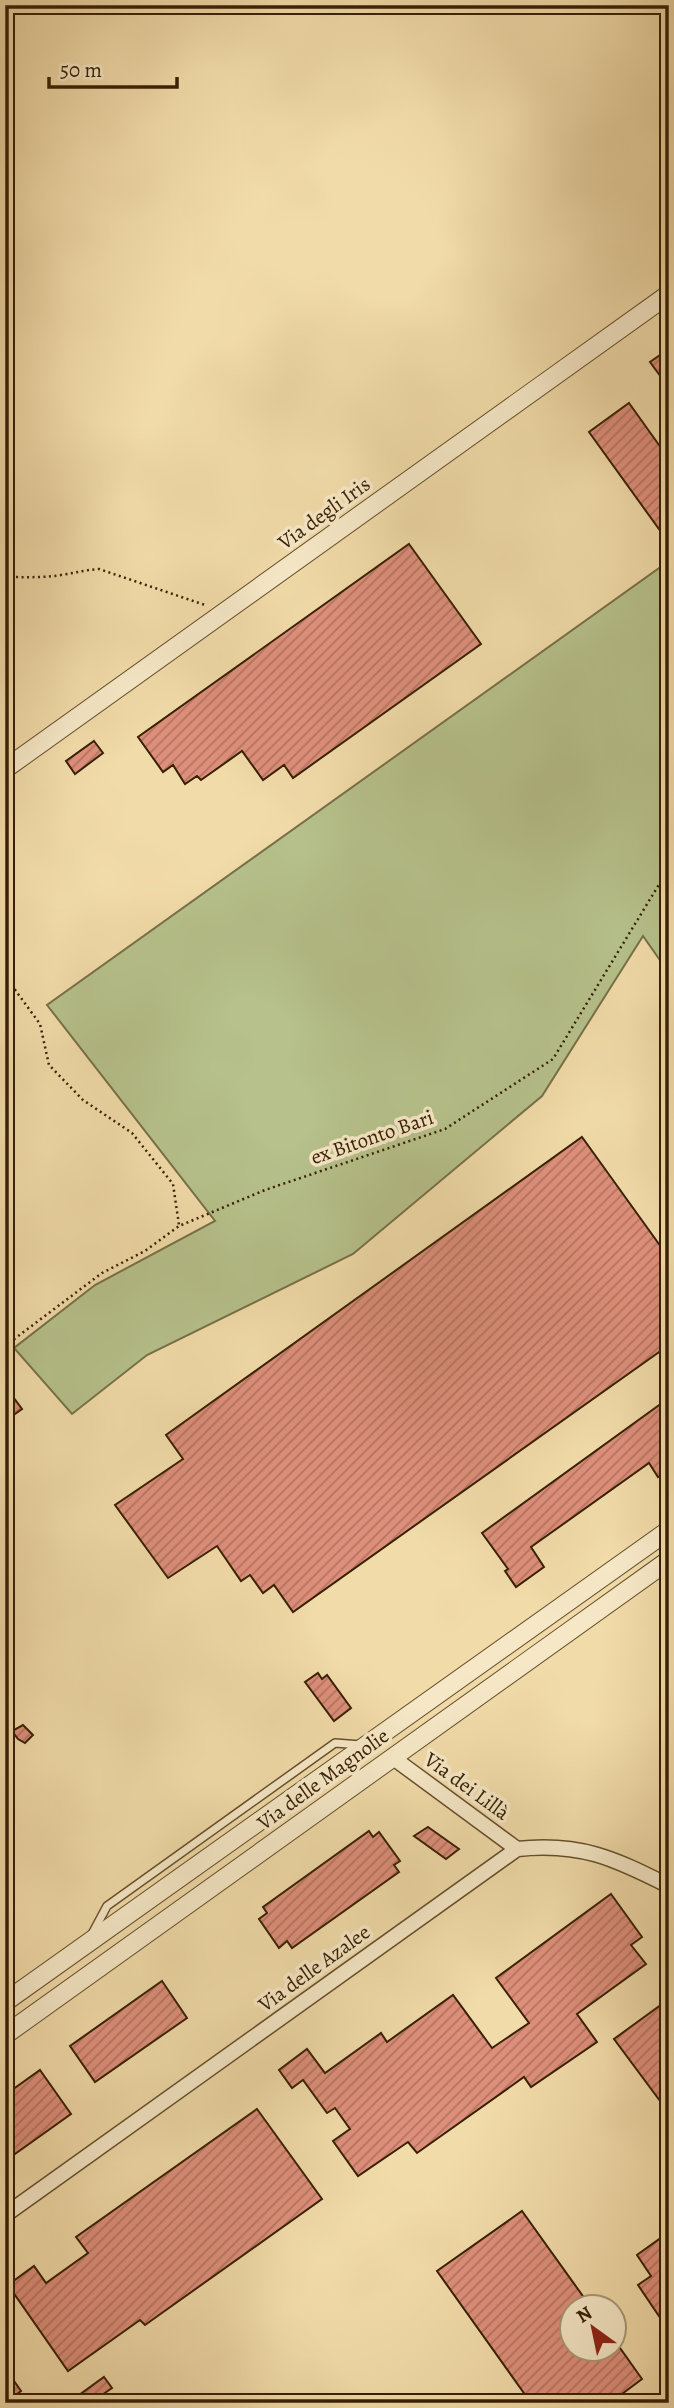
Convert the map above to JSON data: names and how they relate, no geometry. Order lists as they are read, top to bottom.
{
  "streets": {
    "street": [
      "Via degli Iris",
      "Via delle Magnolie",
      "Via dei Lillà",
      "Via delle Azalee"
    ],
    "path": ["ex Bitonto Bari"]
  },
  "crossings": [
    ["Via delle Magnolie", "Via dei Lillà"],
    ["Via dei Lillà", "Via delle Azalee"]
  ],
  "scale_bar": "50 m",
  "north": "top left"
}
